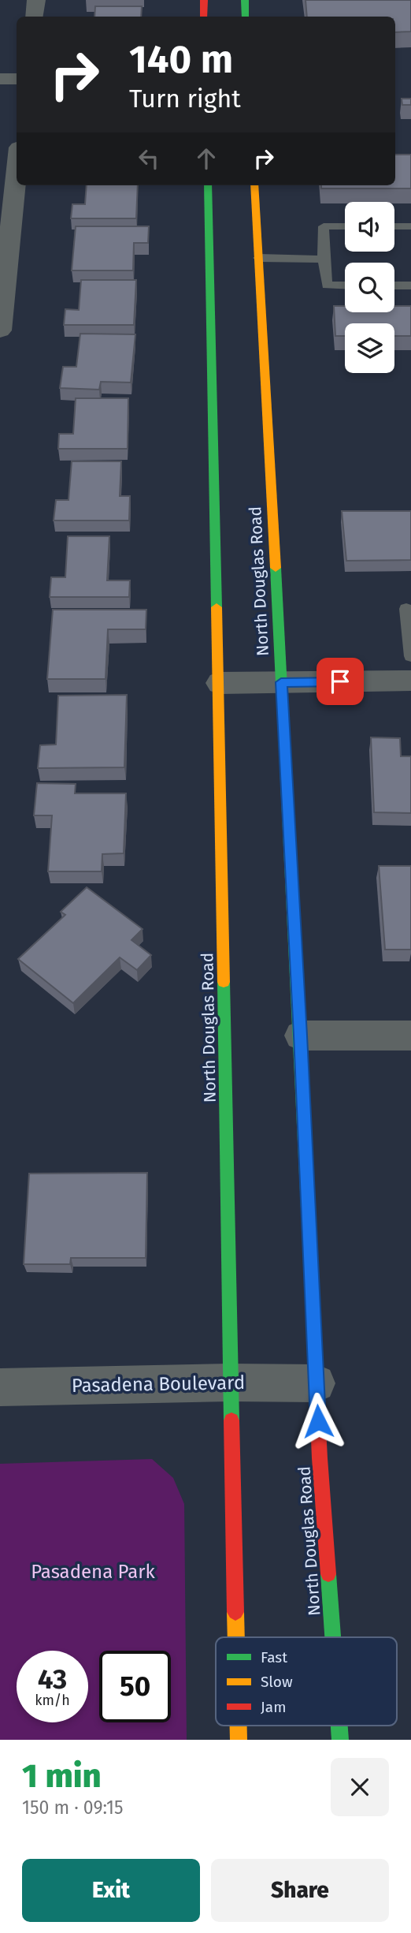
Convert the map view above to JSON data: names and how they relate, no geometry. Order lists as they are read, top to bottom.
{
  "streets": {
    "main road": ["North Douglas Road"],
    "street": ["Pasadena Boulevard"]
  },
  "crossings": [
    ["North Douglas Road", "Pasadena Boulevard"]
  ],
  "parks": ["Pasadena Park"],
  "legend": ["Fast", "Slow", "Jam"],
  "page": {
    "turn": ["140 m", "Turn right"],
    "speed": "43 km/h",
    "limit": "50",
    "heading": ["1 min", "150 m · 09:15"],
    "buttons": ["Exit", "Share"]
  }
}
